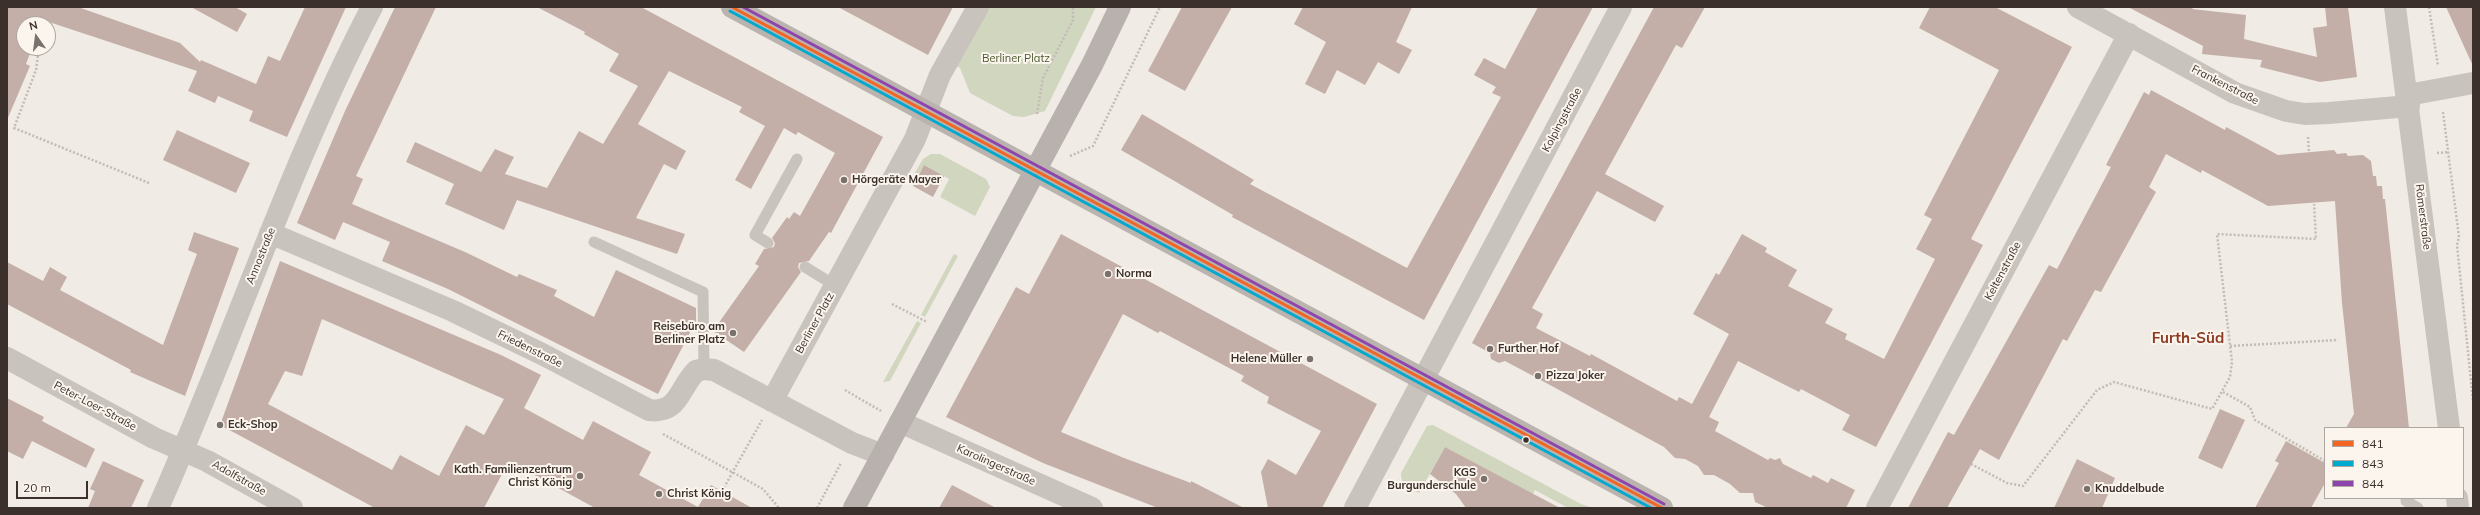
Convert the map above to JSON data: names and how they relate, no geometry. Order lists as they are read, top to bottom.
{
  "streets": {
    "street": [
      "Frankenstraße",
      "Kolpingstraße",
      "Römerstraße",
      "Annostraße",
      "Keltenstraße",
      "Berliner Platz",
      "Friedenstraße",
      "Peter-Loer-Straße",
      "Karolingerstraße",
      "Adolfstraße"
    ]
  },
  "crossings": [
    ["Frankenstraße", "Römerstraße"],
    ["Frankenstraße", "Keltenstraße"],
    ["Annostraße", "Friedenstraße"],
    ["Annostraße", "Peter-Loer-Straße"],
    ["Annostraße", "Adolfstraße"],
    ["Peter-Loer-Straße", "Adolfstraße"]
  ],
  "districts": ["Furth-Süd"],
  "parks": ["Berliner Platz"],
  "places": [
    "Hörgeräte Mayer",
    "Norma",
    "Reisebüro am Berliner Platz",
    "Further Hof",
    "Helene Müller",
    "Pizza Joker",
    "Eck-Shop",
    "Kath. Familienzentrum Christ König",
    "KGS Burgunderschule",
    "Knuddelbude",
    "Christ König"
  ],
  "lines": ["transit line 841", "transit line 844", "transit line 843"],
  "legend": ["841", "843", "844"],
  "scale_bar": "20 m",
  "north": "top"
}
